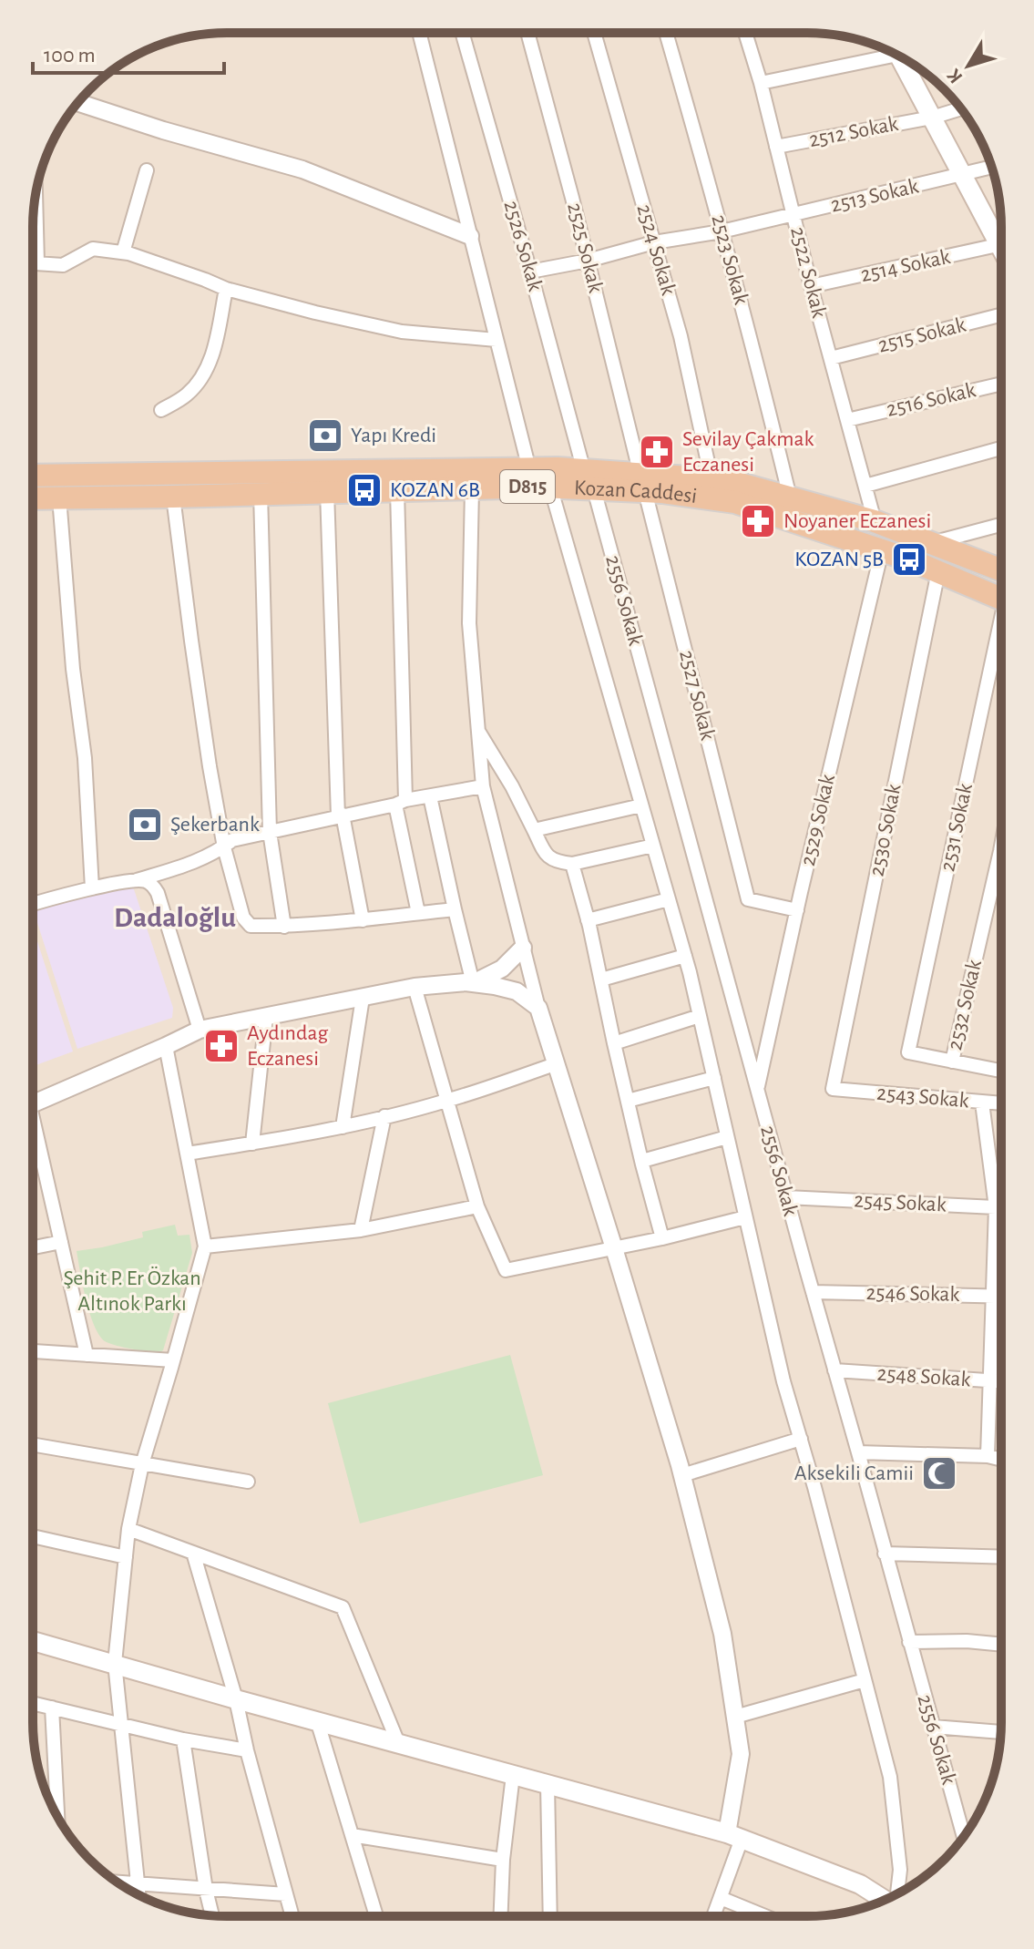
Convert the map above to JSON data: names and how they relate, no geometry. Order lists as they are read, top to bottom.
{
  "streets": {
    "highway": ["D815", "Kozan Caddesi"],
    "street": [
      "2512 Sokak",
      "2513 Sokak",
      "2526 Sokak",
      "2525 Sokak",
      "2524 Sokak",
      "2523 Sokak",
      "2514 Sokak",
      "2522 Sokak",
      "2515 Sokak",
      "2516 Sokak",
      "2556 Sokak",
      "2527 Sokak",
      "2529 Sokak",
      "2531 Sokak",
      "2530 Sokak",
      "2532 Sokak",
      "2543 Sokak",
      "2545 Sokak",
      "2546 Sokak",
      "2548 Sokak"
    ]
  },
  "crossings": [
    ["2512 Sokak", "2522 Sokak"],
    ["2513 Sokak", "2526 Sokak"],
    ["2513 Sokak", "2525 Sokak"],
    ["2513 Sokak", "2524 Sokak"],
    ["2513 Sokak", "2523 Sokak"],
    ["2513 Sokak", "2522 Sokak"],
    ["2526 Sokak", "Kozan Caddesi"],
    ["2526 Sokak", "2556 Sokak"],
    ["2525 Sokak", "Kozan Caddesi"],
    ["2525 Sokak", "2527 Sokak"],
    ["2524 Sokak", "Kozan Caddesi"],
    ["2523 Sokak", "Kozan Caddesi"],
    ["2514 Sokak", "2522 Sokak"],
    ["2522 Sokak", "2515 Sokak"],
    ["2522 Sokak", "2516 Sokak"],
    ["2522 Sokak", "Kozan Caddesi"],
    ["Kozan Caddesi", "2556 Sokak"],
    ["Kozan Caddesi", "2527 Sokak"],
    ["Kozan Caddesi", "2529 Sokak"],
    ["Kozan Caddesi", "2530 Sokak"],
    ["2556 Sokak", "2529 Sokak"],
    ["2556 Sokak", "2545 Sokak"],
    ["2556 Sokak", "2546 Sokak"],
    ["2556 Sokak", "2548 Sokak"],
    ["2527 Sokak", "2529 Sokak"],
    ["2531 Sokak", "2532 Sokak"],
    ["2530 Sokak", "2543 Sokak"]
  ],
  "districts": ["Dadaloğlu"],
  "parks": ["Şehit P. Er Özkan Altınok Parkı"],
  "places": {
    "bank": ["Yapı Kredi", "Şekerbank"],
    "pharmacy": ["Sevilay Çakmak Eczanesi", "Noyaner Eczanesi", "Aydındag Eczanesi"],
    "bus stop": ["KOZAN 6B", "KOZAN 5B"],
    "mosque": ["Aksekili Camii"]
  },
  "scale_bar": "100 m",
  "north": "bottom left"
}
